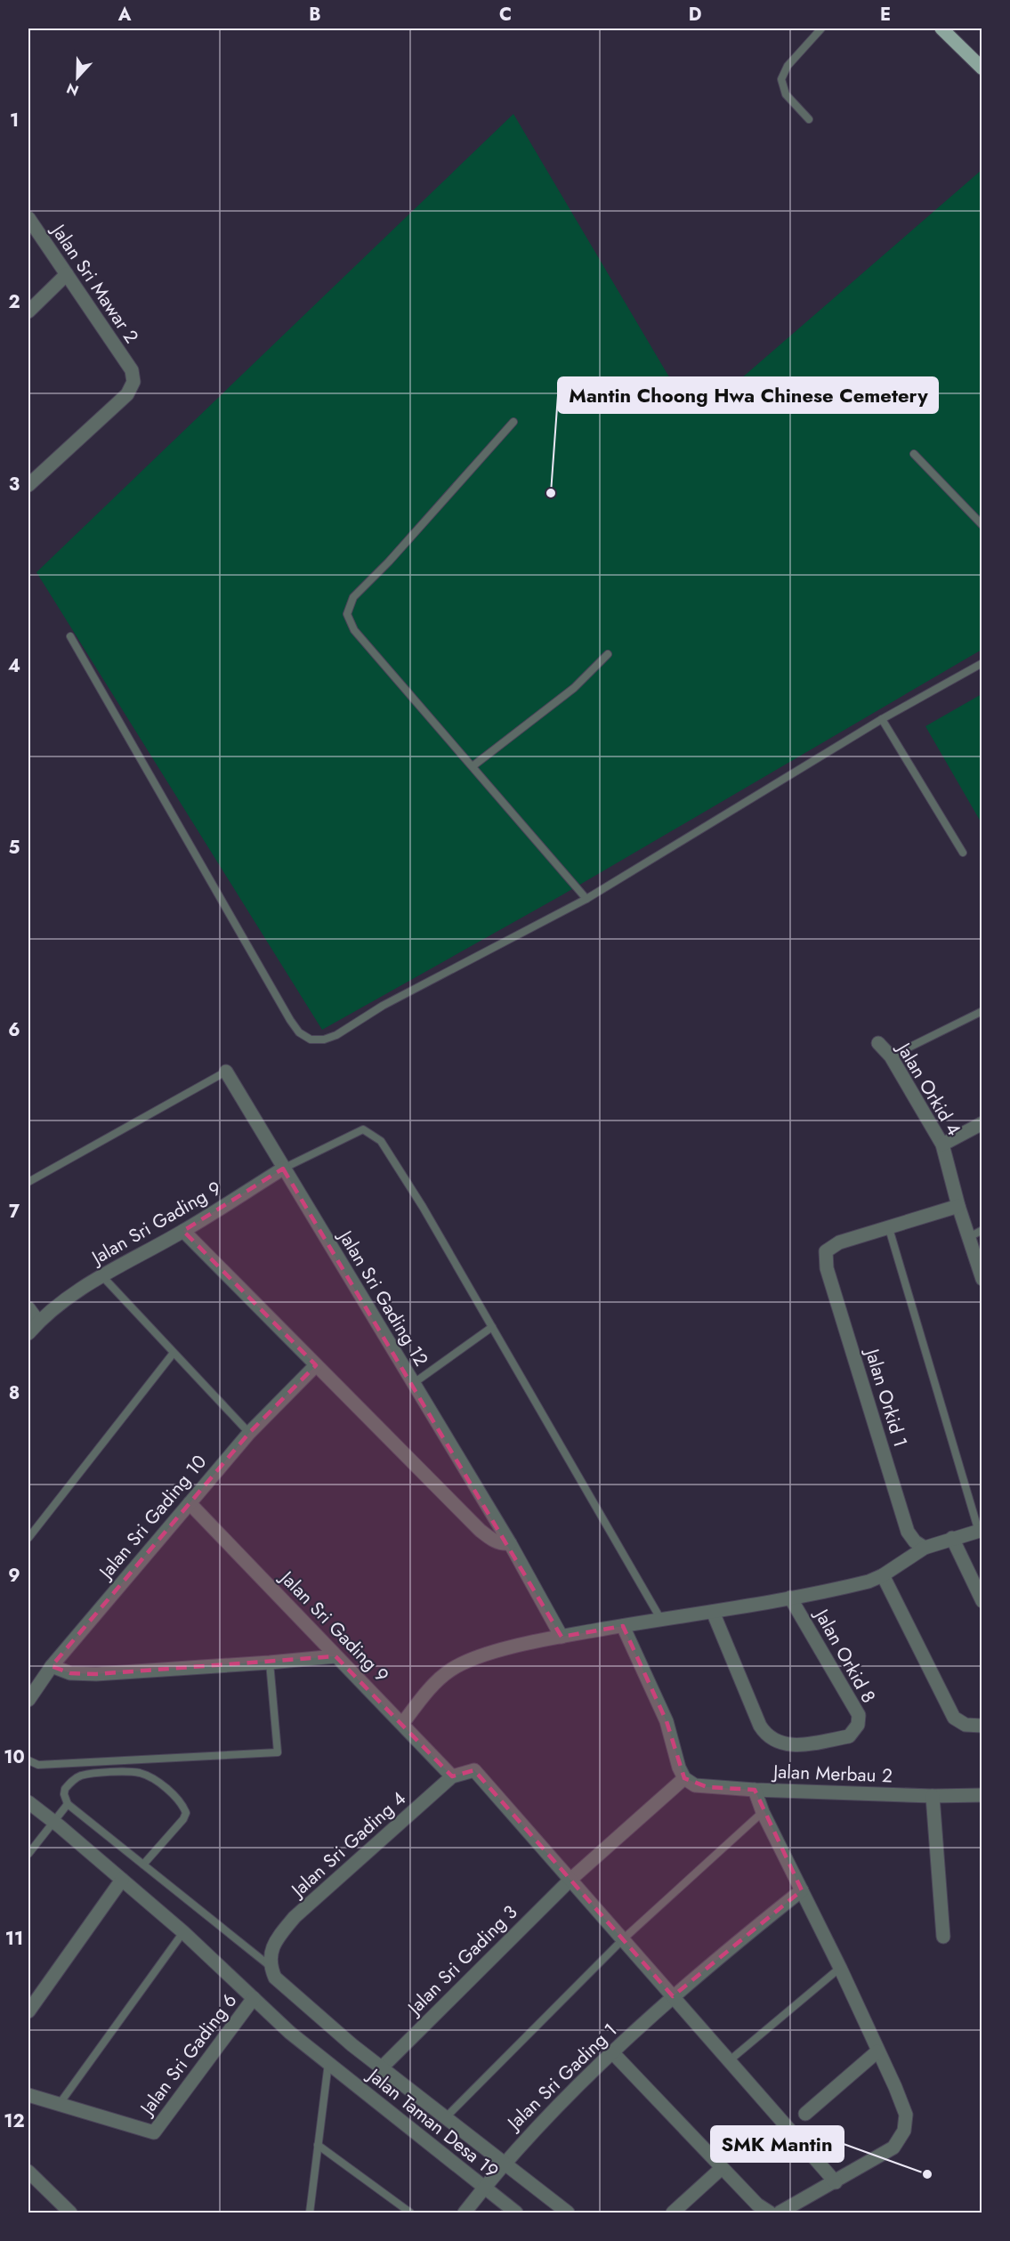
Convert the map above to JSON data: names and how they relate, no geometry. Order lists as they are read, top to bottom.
{
  "streets": {
    "street": [
      "Jalan Sri Mawar 2",
      "Jalan Orkid 4",
      "Jalan Sri Gading 9",
      "Jalan Sri Gading 12",
      "Jalan Orkid 1",
      "Jalan Sri Gading 10",
      "Jalan Orkid 8",
      "Jalan Merbau 2",
      "Jalan Sri Gading 4",
      "Jalan Sri Gading 3",
      "Jalan Sri Gading 6",
      "Jalan Sri Gading 1",
      "Jalan Taman Desa 19"
    ]
  },
  "crossings": [
    ["Jalan Sri Gading 9", "Jalan Sri Gading 12"],
    ["Jalan Sri Gading 9", "Jalan Sri Gading 10"],
    ["Jalan Sri Gading 9", "Jalan Sri Gading 4"],
    ["Jalan Merbau 2", "Jalan Sri Gading 3"],
    ["Jalan Sri Gading 4", "Jalan Sri Gading 3"],
    ["Jalan Sri Gading 6", "Jalan Taman Desa 19"],
    ["Jalan Sri Gading 1", "Jalan Taman Desa 19"]
  ],
  "places": ["Mantin Choong Hwa Chinese Cemetery", "SMK Mantin"],
  "north": "bottom",
  "grid": {
    "columns": [
      "A",
      "B",
      "C",
      "D",
      "E"
    ],
    "rows": [
      "1",
      "2",
      "3",
      "4",
      "5",
      "6",
      "7",
      "8",
      "9",
      "10",
      "11",
      "12"
    ]
  }
}
